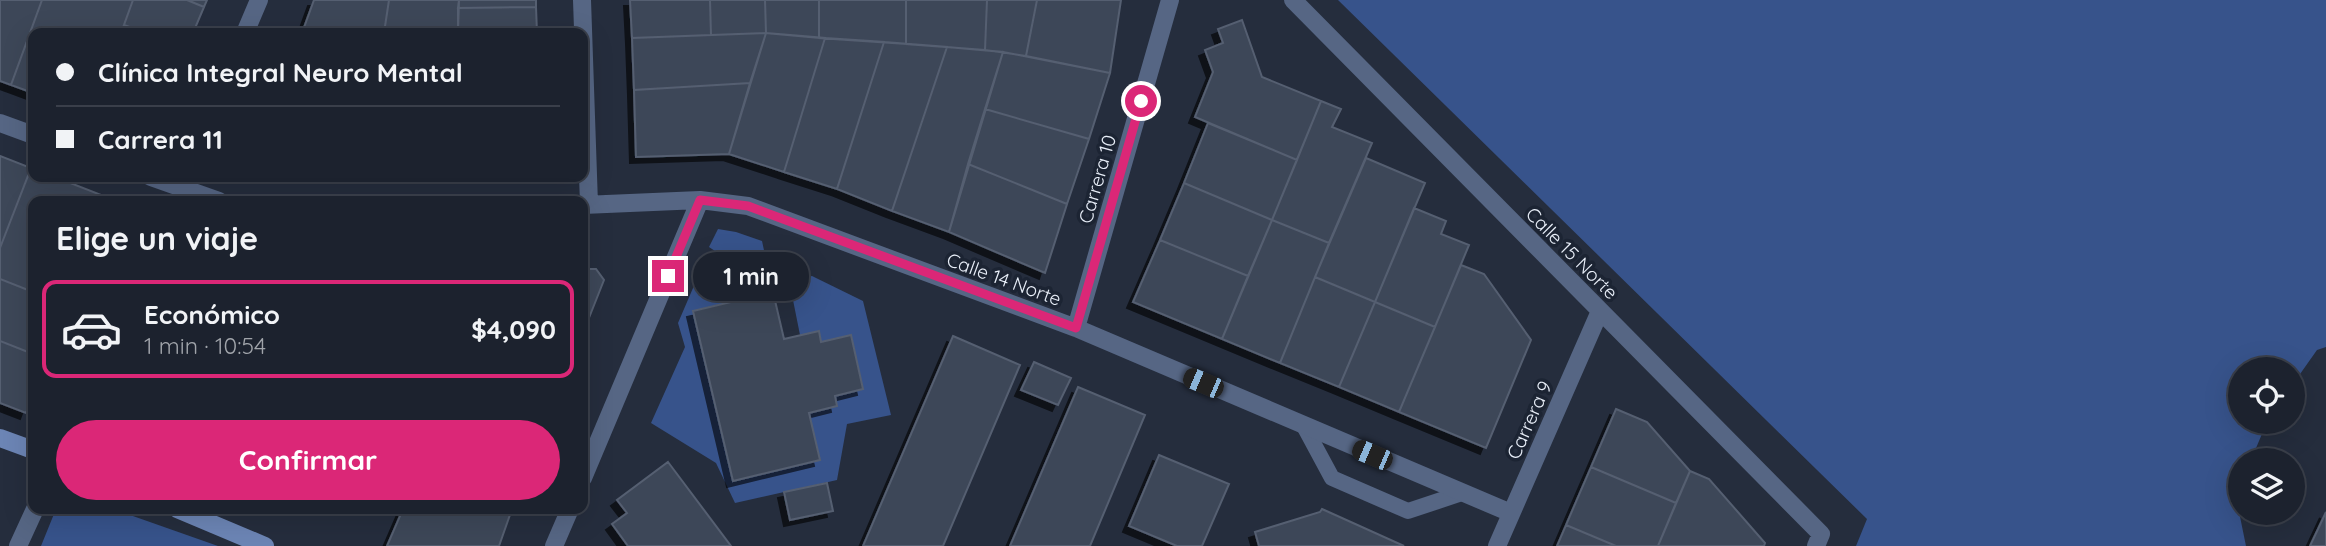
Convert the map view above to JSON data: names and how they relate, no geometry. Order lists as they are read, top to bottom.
{
  "streets": {
    "street": [
      "Carrera 10",
      "Calle 15 Norte",
      "Calle 14 Norte",
      "Carrera 9"
    ]
  },
  "crossings": [
    ["Carrera 10", "Calle 14 Norte"],
    ["Calle 15 Norte", "Carrera 9"],
    ["Calle 14 Norte", "Carrera 9"]
  ],
  "page": {
    "banner": ["Clínica Integral Neuro Mental", "Carrera 11"],
    "heading": "Elige un viaje",
    "bubble": "1 min",
    "list": [
      {
        "name": "Económico",
        "note": "1 min · 10:54",
        "value": "$4,090"
      }
    ],
    "buttons": "Confirmar"
  }
}
